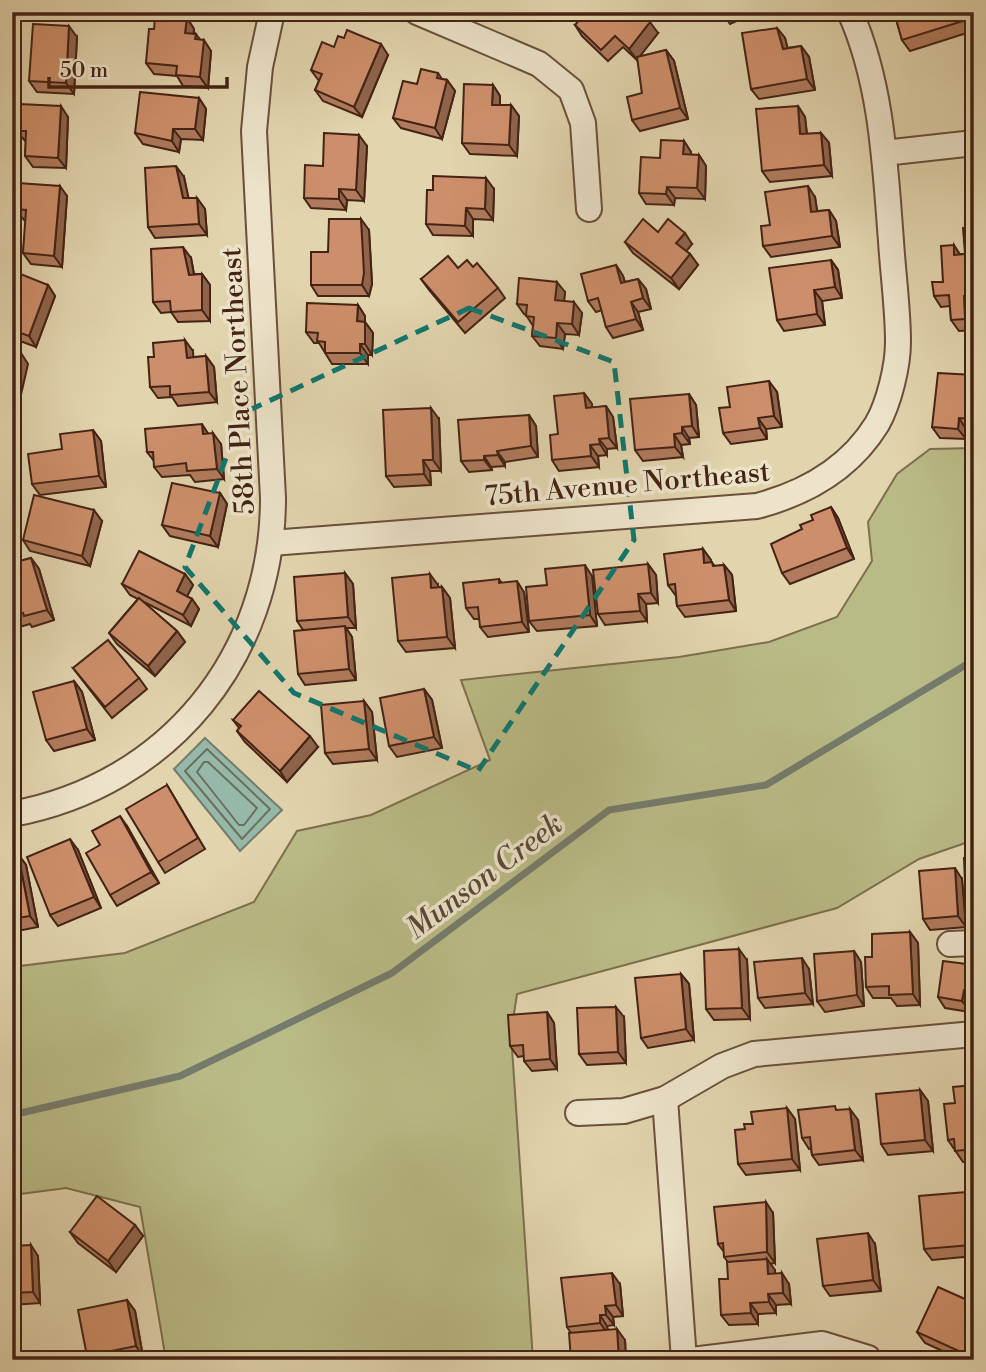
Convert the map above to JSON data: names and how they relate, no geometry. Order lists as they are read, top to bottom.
{
  "streets": {
    "street": ["58th Place Northeast", "75th Avenue Northeast"]
  },
  "crossings": [
    ["58th Place Northeast", "75th Avenue Northeast"]
  ],
  "water": ["Munson Creek"],
  "scale_bar": "50 m"
}
